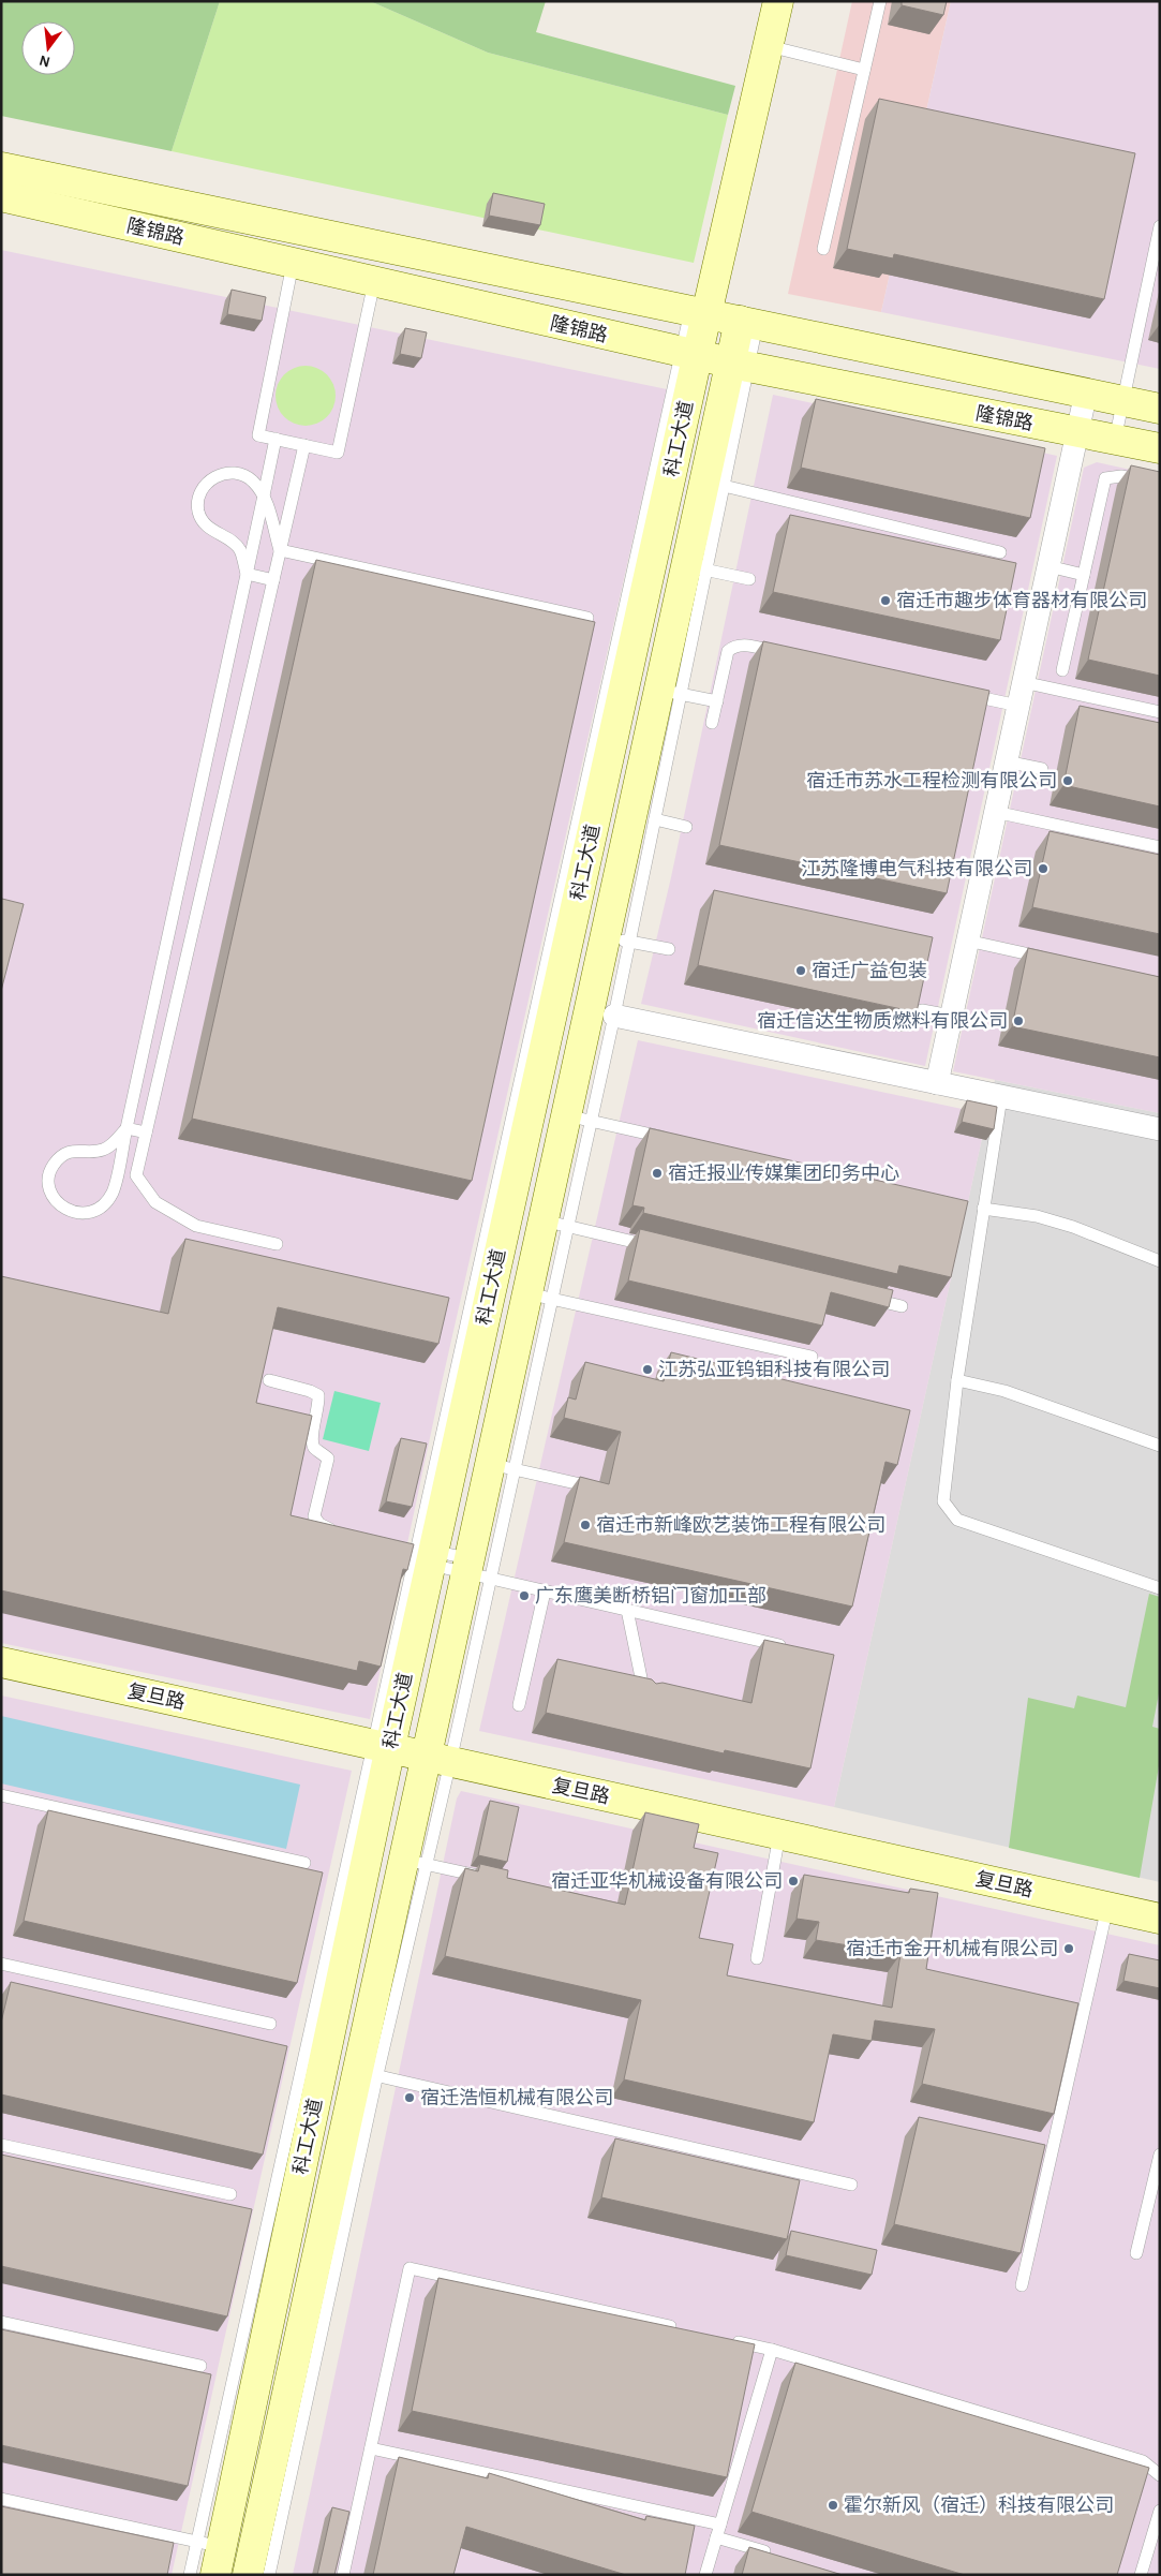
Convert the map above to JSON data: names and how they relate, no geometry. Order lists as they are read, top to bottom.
{
  "streets": {
    "street": ["隆锦路", "科工大道", "复旦路"]
  },
  "crossings": [
    ["隆锦路", "科工大道"],
    ["科工大道", "复旦路"]
  ],
  "places": [
    "宿迁市趣步体育器材有限公司",
    "宿迁市苏水工程检测有限公司",
    "江苏隆博电气科技有限公司",
    "宿迁广益包装",
    "宿迁信达生物质燃料有限公司",
    "宿迁报业传媒集团印务中心",
    "江苏弘亚钨钼科技有限公司",
    "宿迁市新峰欧艺装饰工程有限公司",
    "广东鹰美断桥铝门窗加工部",
    "宿迁亚华机械设备有限公司",
    "宿迁市金开机械有限公司",
    "宿迁浩恒机械有限公司",
    "霍尔新风（宿迁）科技有限公司"
  ],
  "north": "bottom"
}
